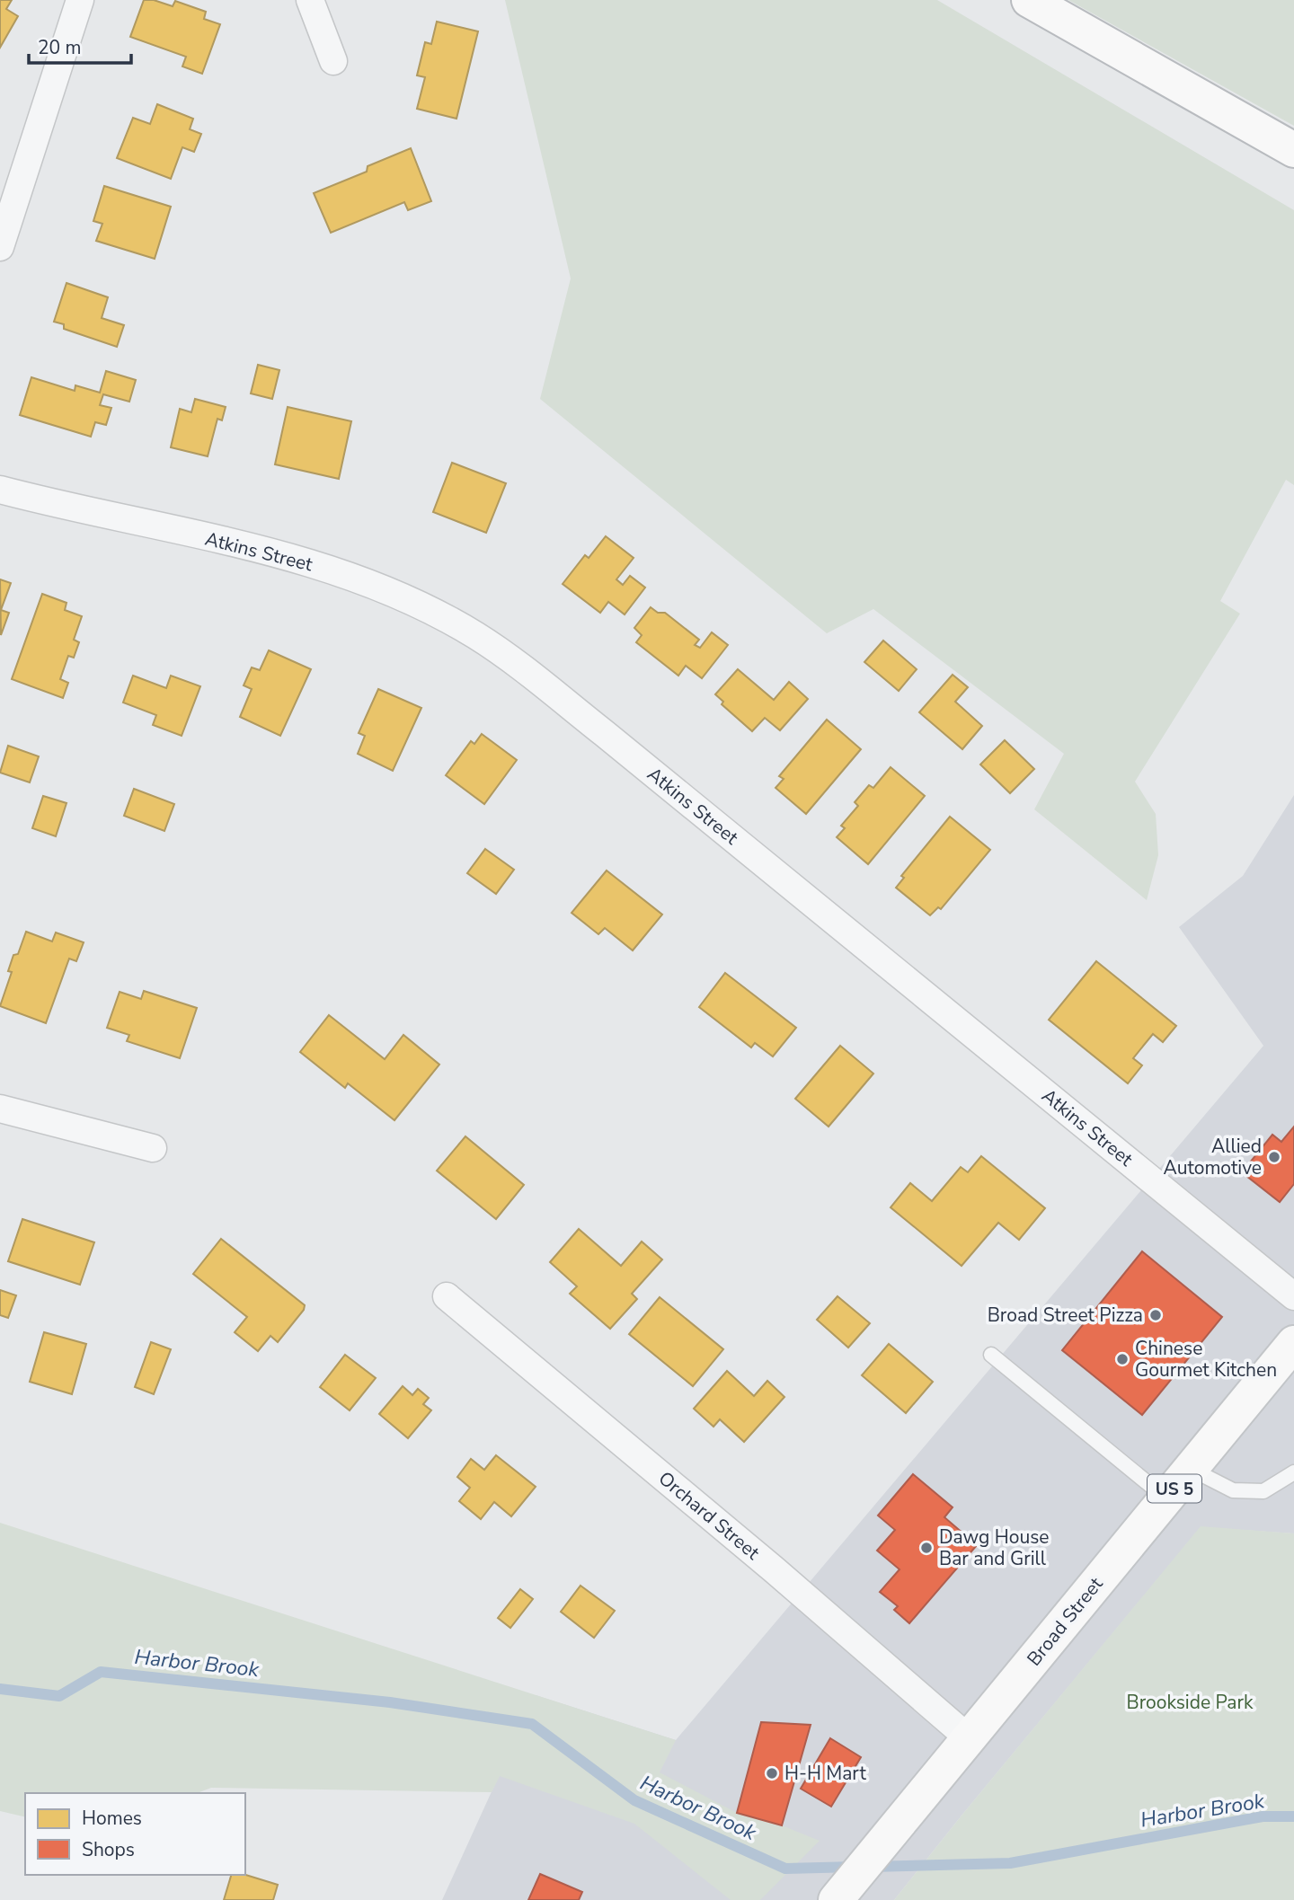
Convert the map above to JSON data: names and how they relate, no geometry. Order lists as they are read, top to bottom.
{
  "streets": {
    "main road": ["US 5", "Broad Street"],
    "street": ["Atkins Street", "Orchard Street"]
  },
  "crossings": [
    ["Orchard Street", "Broad Street"]
  ],
  "water": ["Harbor Brook"],
  "parks": ["Brookside Park"],
  "places": [
    "Allied Automotive",
    "Broad Street Pizza",
    "Chinese Gourmet Kitchen",
    "Dawg House Bar and Grill",
    "H-H Mart"
  ],
  "legend": ["Homes", "Shops"],
  "scale_bar": "20 m"
}
